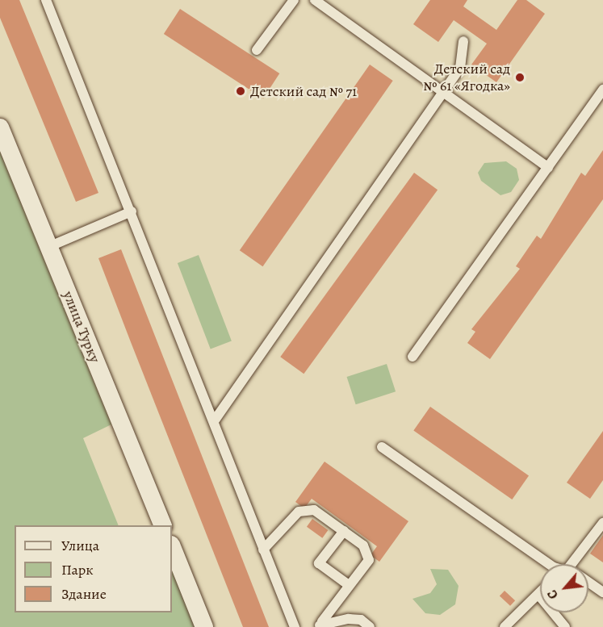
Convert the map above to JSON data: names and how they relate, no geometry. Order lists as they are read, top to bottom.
{
  "streets": {
    "street": ["улица Турку"]
  },
  "places": ["Детский сад № 61 «Ягодка»", "Детский сад № 71"],
  "legend": ["Улица", "Парк", "Здание"],
  "north": "bottom left"
}
